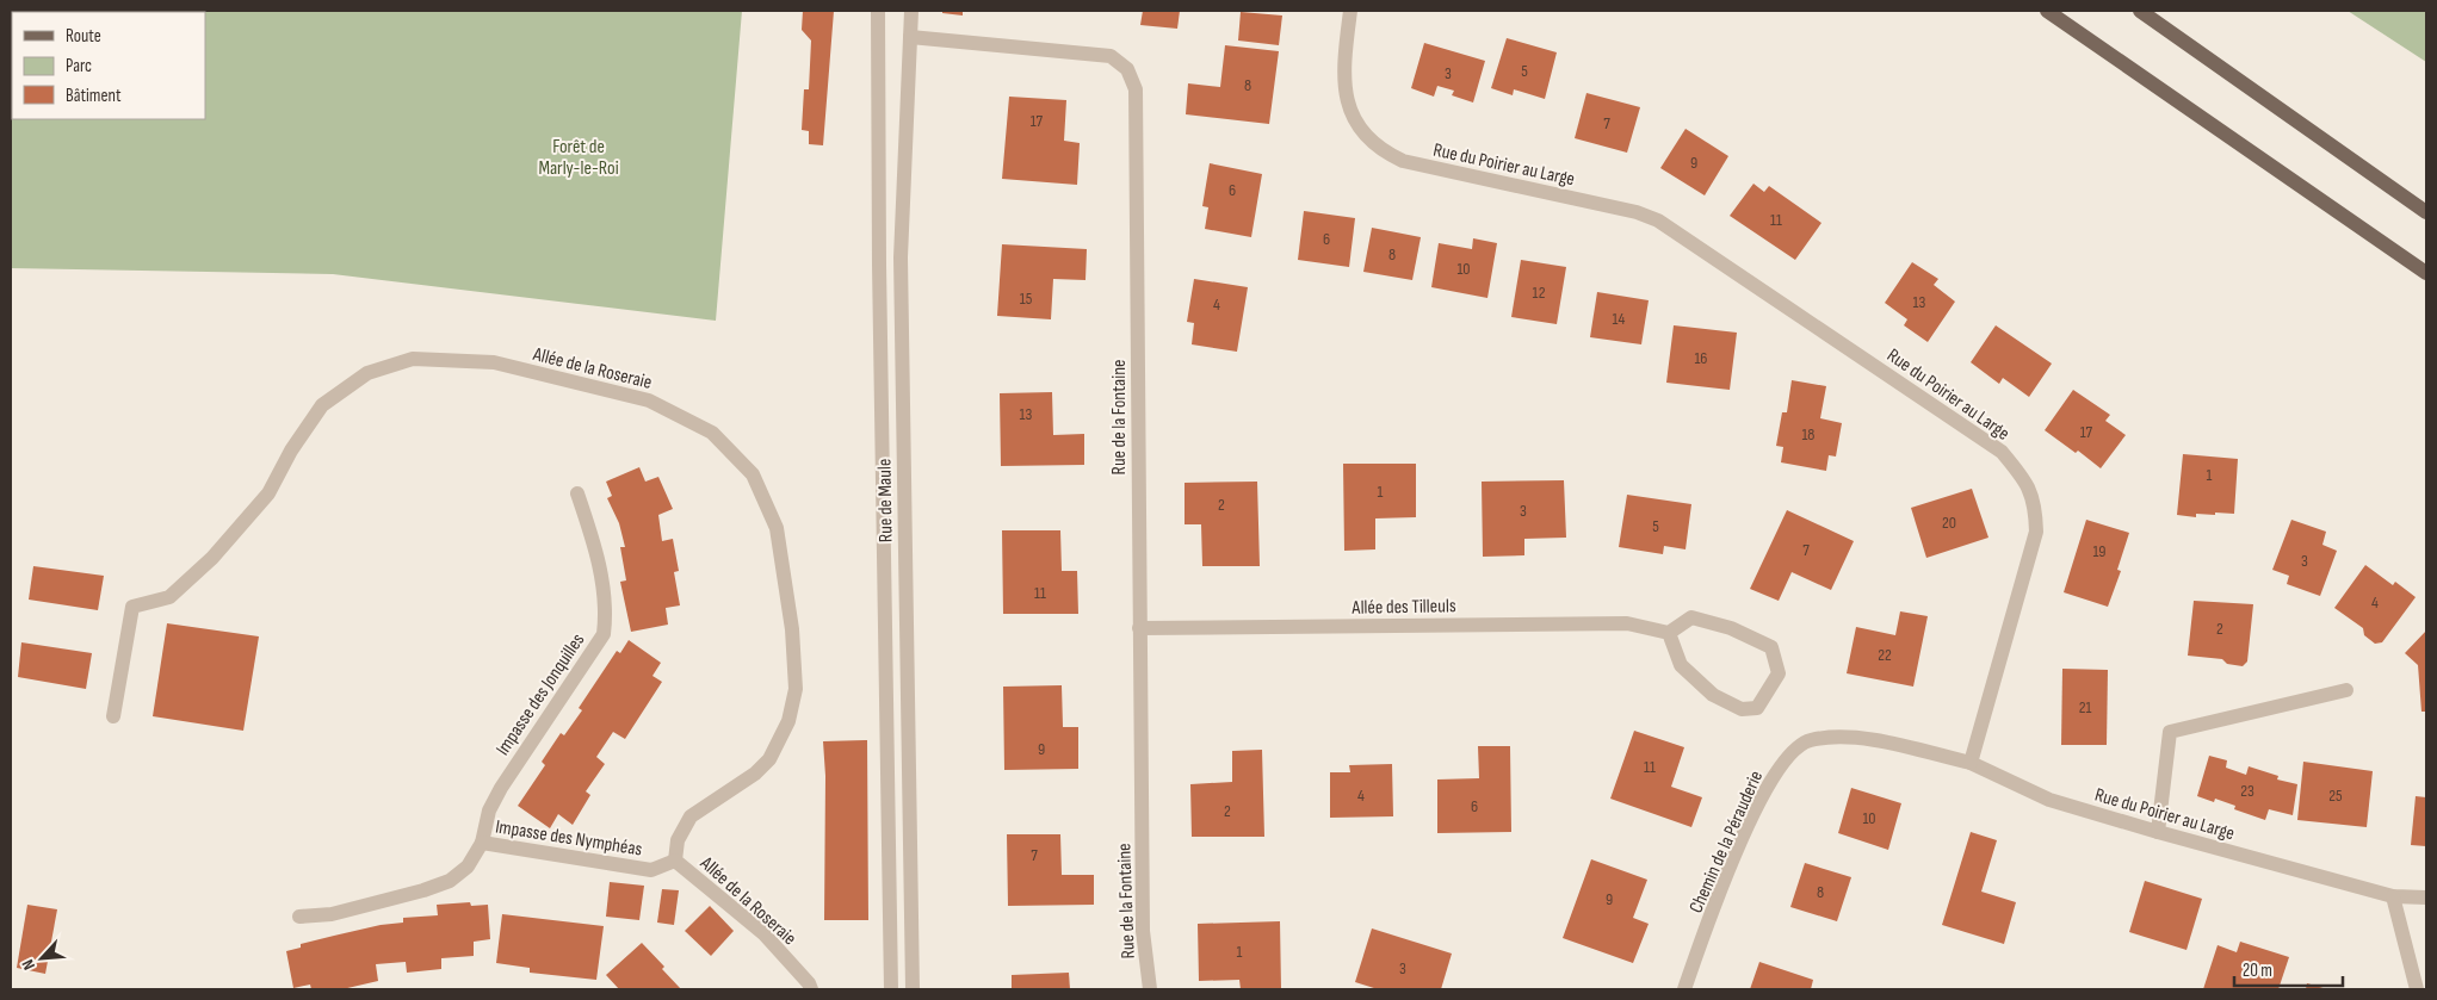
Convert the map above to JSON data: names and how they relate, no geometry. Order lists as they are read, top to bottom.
{
  "streets": {
    "street": [
      "Rue du Poirier au Large",
      "Allée de la Roseraie",
      "Rue de la Fontaine",
      "Rue de Maule",
      "Allée des Tilleuls",
      "Impasse des Jonquilles",
      "Impasse des Nymphéas",
      "Chemin de la Pérauderie"
    ]
  },
  "crossings": [
    ["Rue du Poirier au Large", "Chemin de la Pérauderie"],
    ["Allée de la Roseraie", "Impasse des Nymphéas"],
    ["Rue de la Fontaine", "Rue de Maule"],
    ["Rue de la Fontaine", "Allée des Tilleuls"],
    ["Impasse des Jonquilles", "Impasse des Nymphéas"]
  ],
  "parks": ["Forêt de Marly-le-Roi"],
  "house_numbers": [
    "5",
    "3",
    "8",
    "17",
    "7",
    "9",
    "6",
    "11",
    "6",
    "8",
    "10",
    "12",
    "15",
    "13",
    "4",
    "14",
    "16",
    "13",
    "17",
    "18",
    "1",
    "1",
    "2",
    "3",
    "20",
    "5",
    "7",
    "19",
    "3",
    "11",
    "4",
    "2",
    "22",
    "21",
    "9",
    "11",
    "23",
    "4",
    "25",
    "6",
    "2",
    "10",
    "7",
    "8",
    "9",
    "1",
    "3"
  ],
  "legend": ["Route", "Parc", "Bâtiment"],
  "scale_bar": "20 m",
  "north": "bottom left"
}
